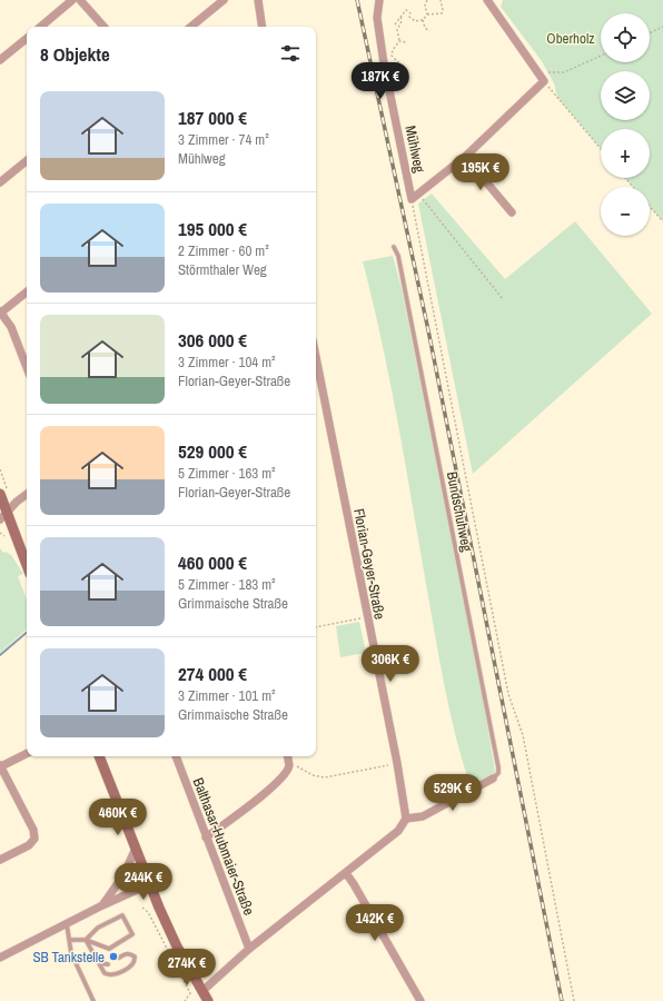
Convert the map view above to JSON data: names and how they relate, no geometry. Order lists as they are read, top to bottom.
{
  "streets": {
    "street": ["Mühlweg", "Florian-Geyer-Straße", "Balthasar-Hubmaier-Straße"],
    "lane": ["Bundschuhweg"]
  },
  "parks": ["Oberholz"],
  "places": ["SB Tankstelle"],
  "page": {
    "map_buttons": ["+", "−"],
    "heading": "8 Objekte",
    "price": [
      "187K €",
      "195K €",
      "306K €",
      "529K €",
      "460K €",
      "244K €",
      "142K €",
      "274K €"
    ],
    "list": [
      {
        "name": "187 000 €",
        "note": "3 Zimmer · 74 m² · Mühlweg"
      },
      {
        "name": "195 000 €",
        "note": "2 Zimmer · 60 m² · Störmthaler Weg"
      },
      {
        "name": "306 000 €",
        "note": "3 Zimmer · 104 m² · Florian-Geyer-Straße"
      },
      {
        "name": "529 000 €",
        "note": "5 Zimmer · 163 m² · Florian-Geyer-Straße"
      },
      {
        "name": "460 000 €",
        "note": "5 Zimmer · 183 m² · Grimmaische Straße"
      },
      {
        "name": "274 000 €",
        "note": "3 Zimmer · 101 m² · Grimmaische Straße"
      }
    ]
  }
}
